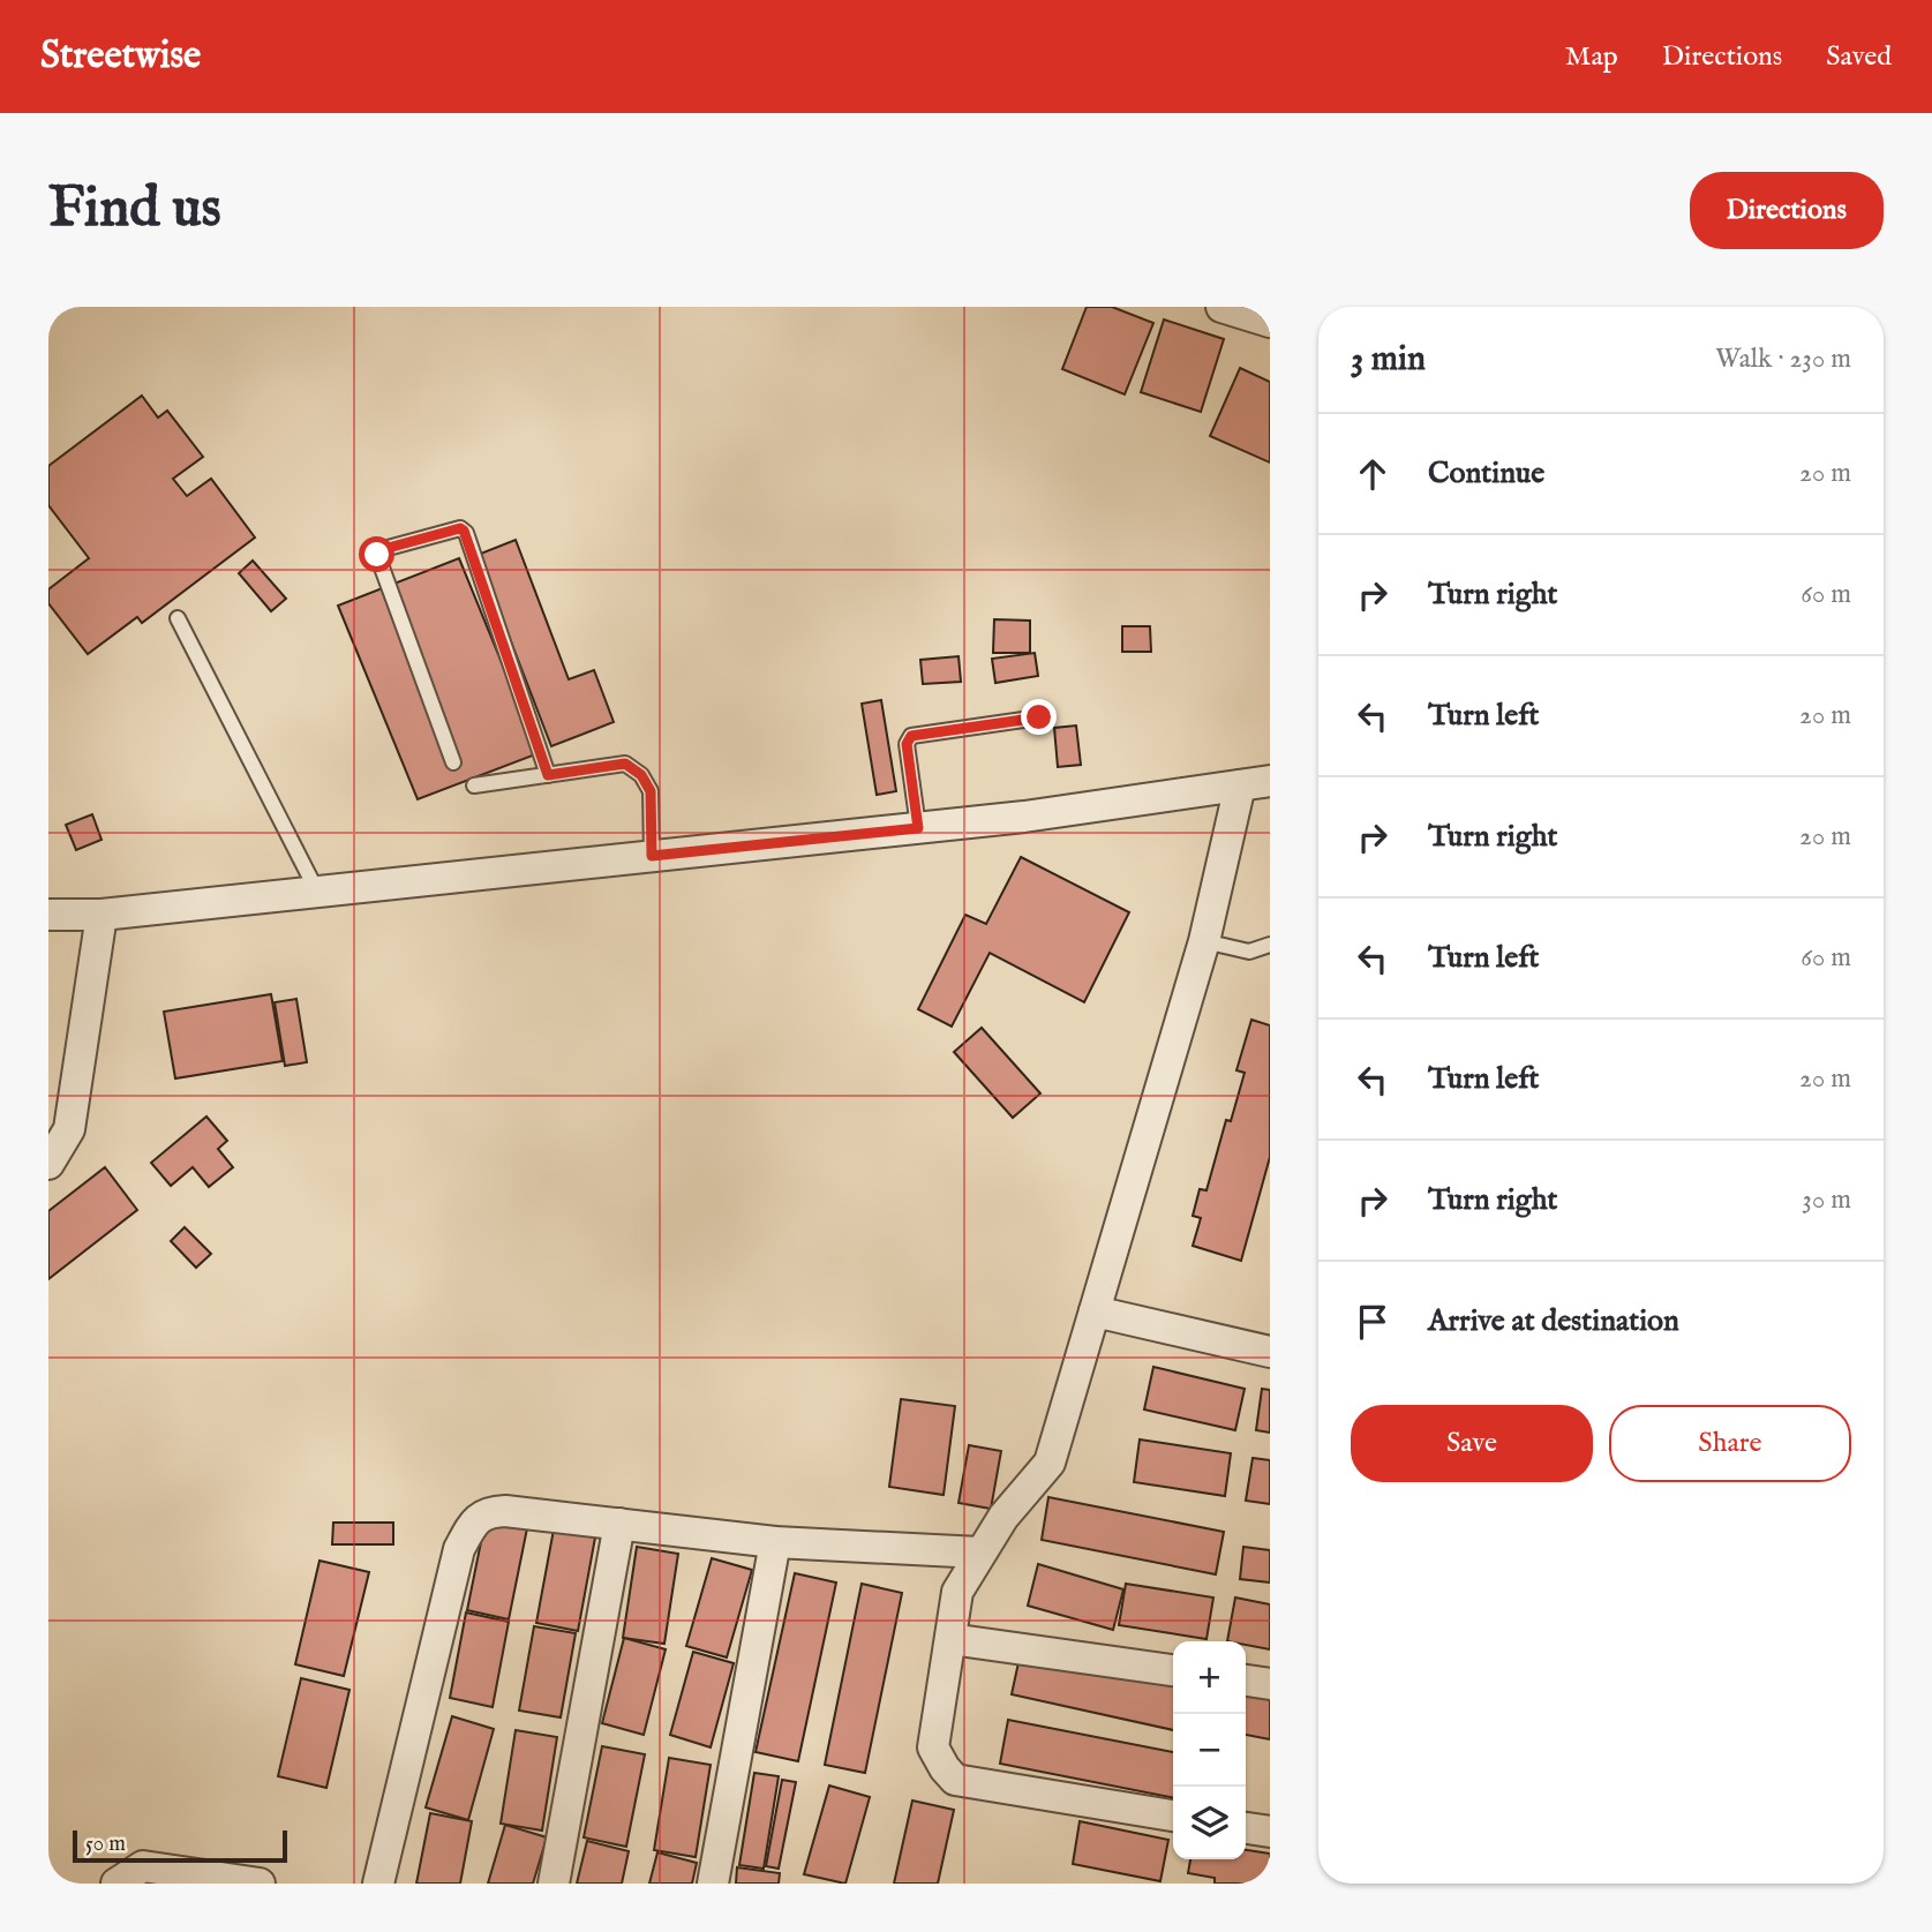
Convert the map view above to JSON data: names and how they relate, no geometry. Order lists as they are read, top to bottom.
{
  "scale_bar": "50 m",
  "page": {
    "header": "Streetwise",
    "nav": ["Map", "Directions", "Saved"],
    "buttons": [
      "Directions",
      ["Save", "Share"]
    ],
    "title": "Find us",
    "heading": ["3 min", "Walk · 230 m"],
    "list": [
      ["Continue", "20 m"],
      ["Turn right", "60 m"],
      ["Turn left", "20 m"],
      ["Turn right", "20 m"],
      ["Turn left", "60 m"],
      ["Turn left", "20 m"],
      ["Turn right", "30 m"],
      "Arrive at destination"
    ],
    "map_buttons": ["+", "−"],
    "scale": "50 m"
  }
}
